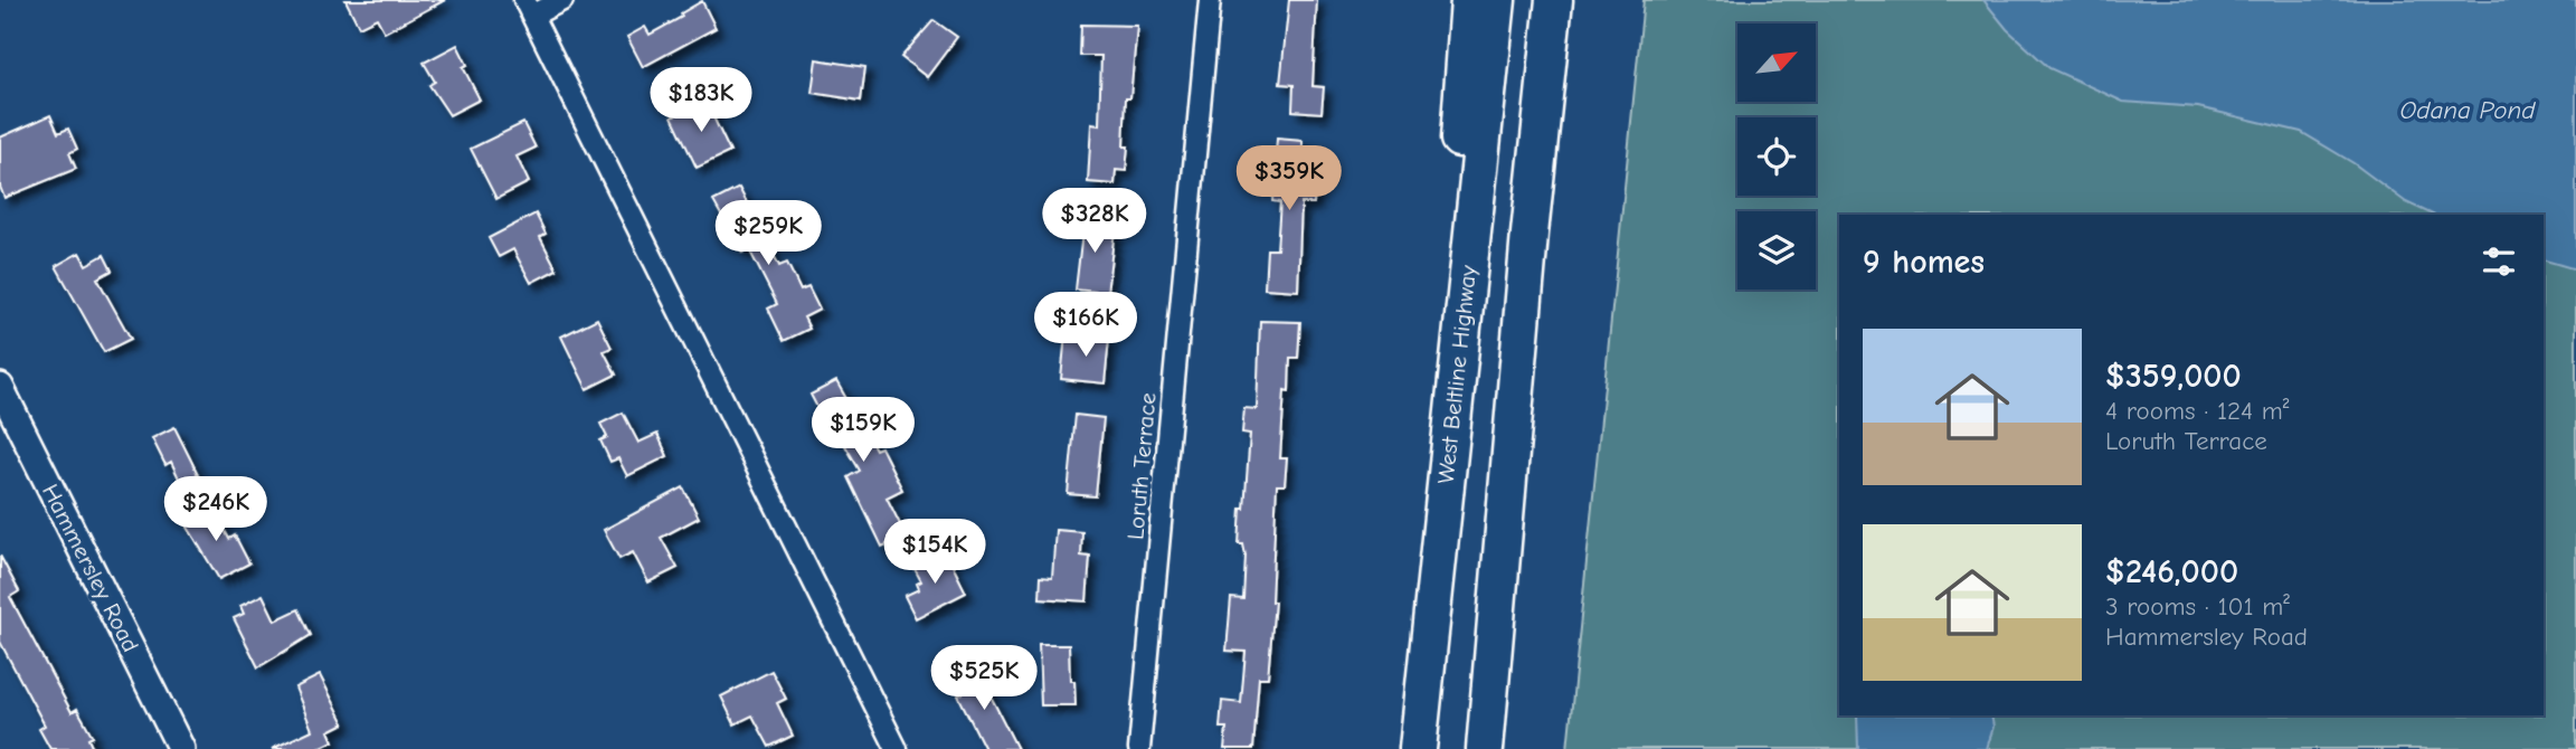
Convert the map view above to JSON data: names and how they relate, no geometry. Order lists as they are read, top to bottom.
{
  "streets": {
    "highway": ["West Beltline Highway"],
    "street": ["Loruth Terrace", "Hammersley Road"]
  },
  "water": ["Odana Pond"],
  "north": "top right",
  "page": {
    "price": [
      "$183K",
      "$359K",
      "$328K",
      "$259K",
      "$166K",
      "$159K",
      "$246K",
      "$154K",
      "$525K"
    ],
    "heading": "9 homes",
    "list": [
      {
        "name": "$359,000",
        "note": "4 rooms · 124 m² · Loruth Terrace"
      },
      {
        "name": "$246,000",
        "note": "3 rooms · 101 m² · Hammersley Road"
      }
    ]
  }
}
